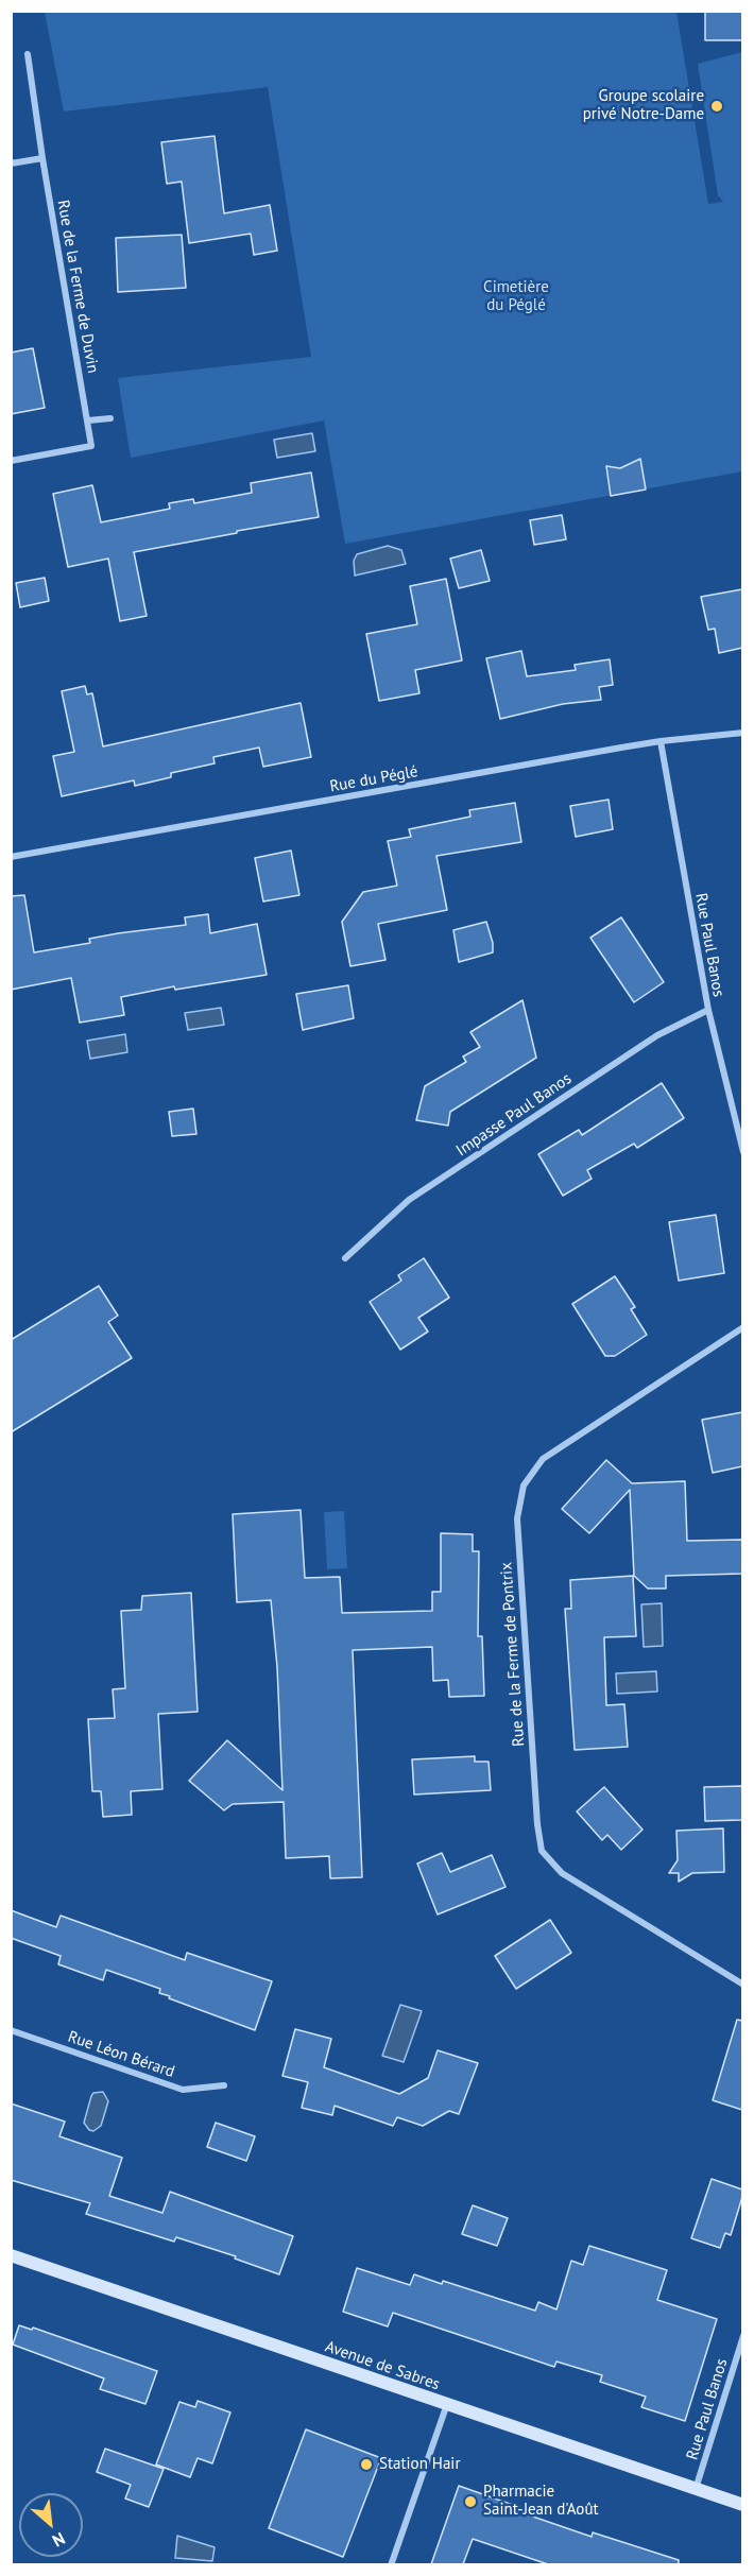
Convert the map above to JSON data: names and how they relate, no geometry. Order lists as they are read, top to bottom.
{
  "streets": {
    "main road": ["Avenue de Sabres"],
    "street": [
      "Rue de la Ferme de Duvin",
      "Rue du Péglé",
      "Rue Paul Banos",
      "Impasse Paul Banos",
      "Rue de la Ferme de Pontrix",
      "Rue Léon Bérard"
    ]
  },
  "crossings": [
    ["Rue du Péglé", "Rue Paul Banos"],
    ["Rue Paul Banos", "Impasse Paul Banos"],
    ["Rue Paul Banos", "Avenue de Sabres"]
  ],
  "parks": ["Cimetière du Péglé"],
  "places": ["Groupe scolaire privé Notre-Dame", "Station Hair", "Pharmacie Saint-Jean d'Août"],
  "north": "bottom right"
}
